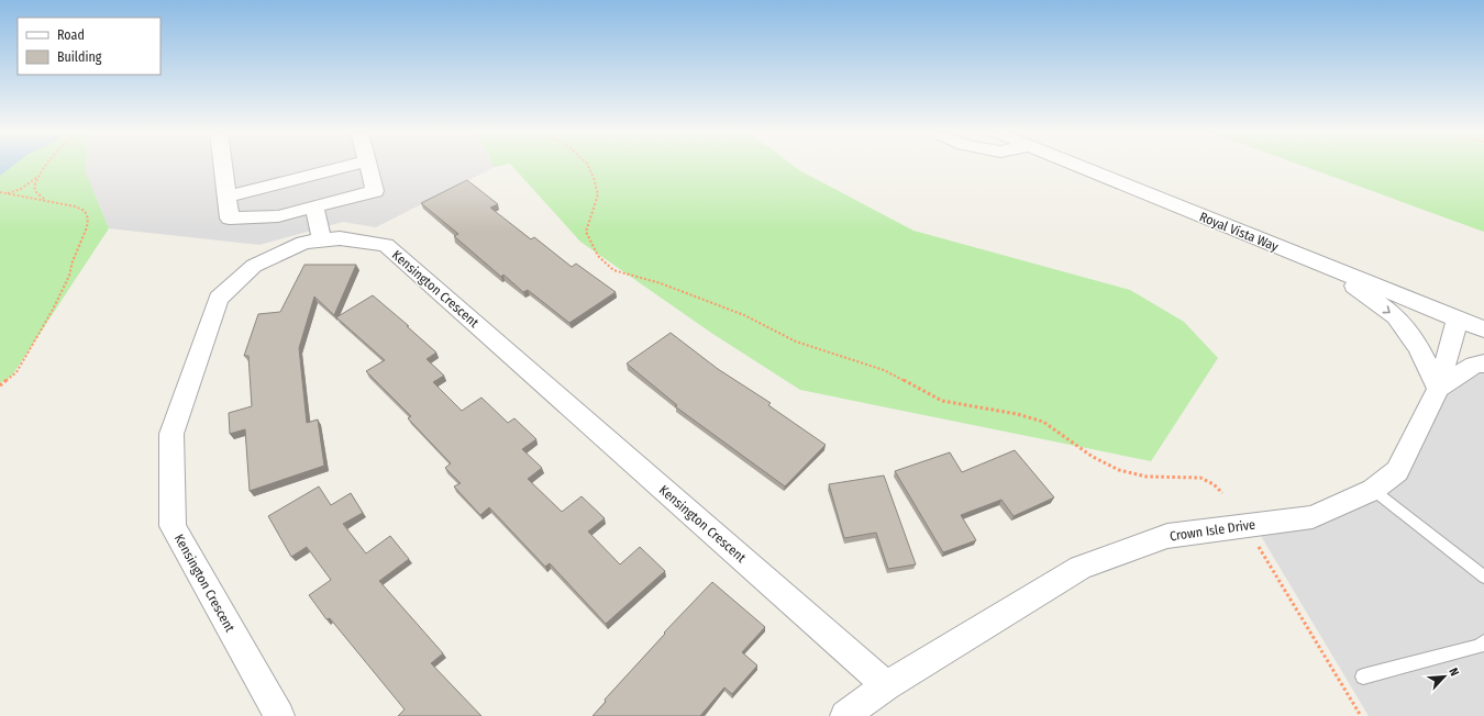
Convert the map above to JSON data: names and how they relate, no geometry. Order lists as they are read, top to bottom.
{
  "streets": {
    "street": ["Royal Vista Way", "Kensington Crescent", "Crown Isle Drive"]
  },
  "crossings": [
    ["Royal Vista Way", "Crown Isle Drive"],
    ["Kensington Crescent", "Crown Isle Drive"]
  ],
  "legend": ["Road", "Building"],
  "north": "top right"
}
